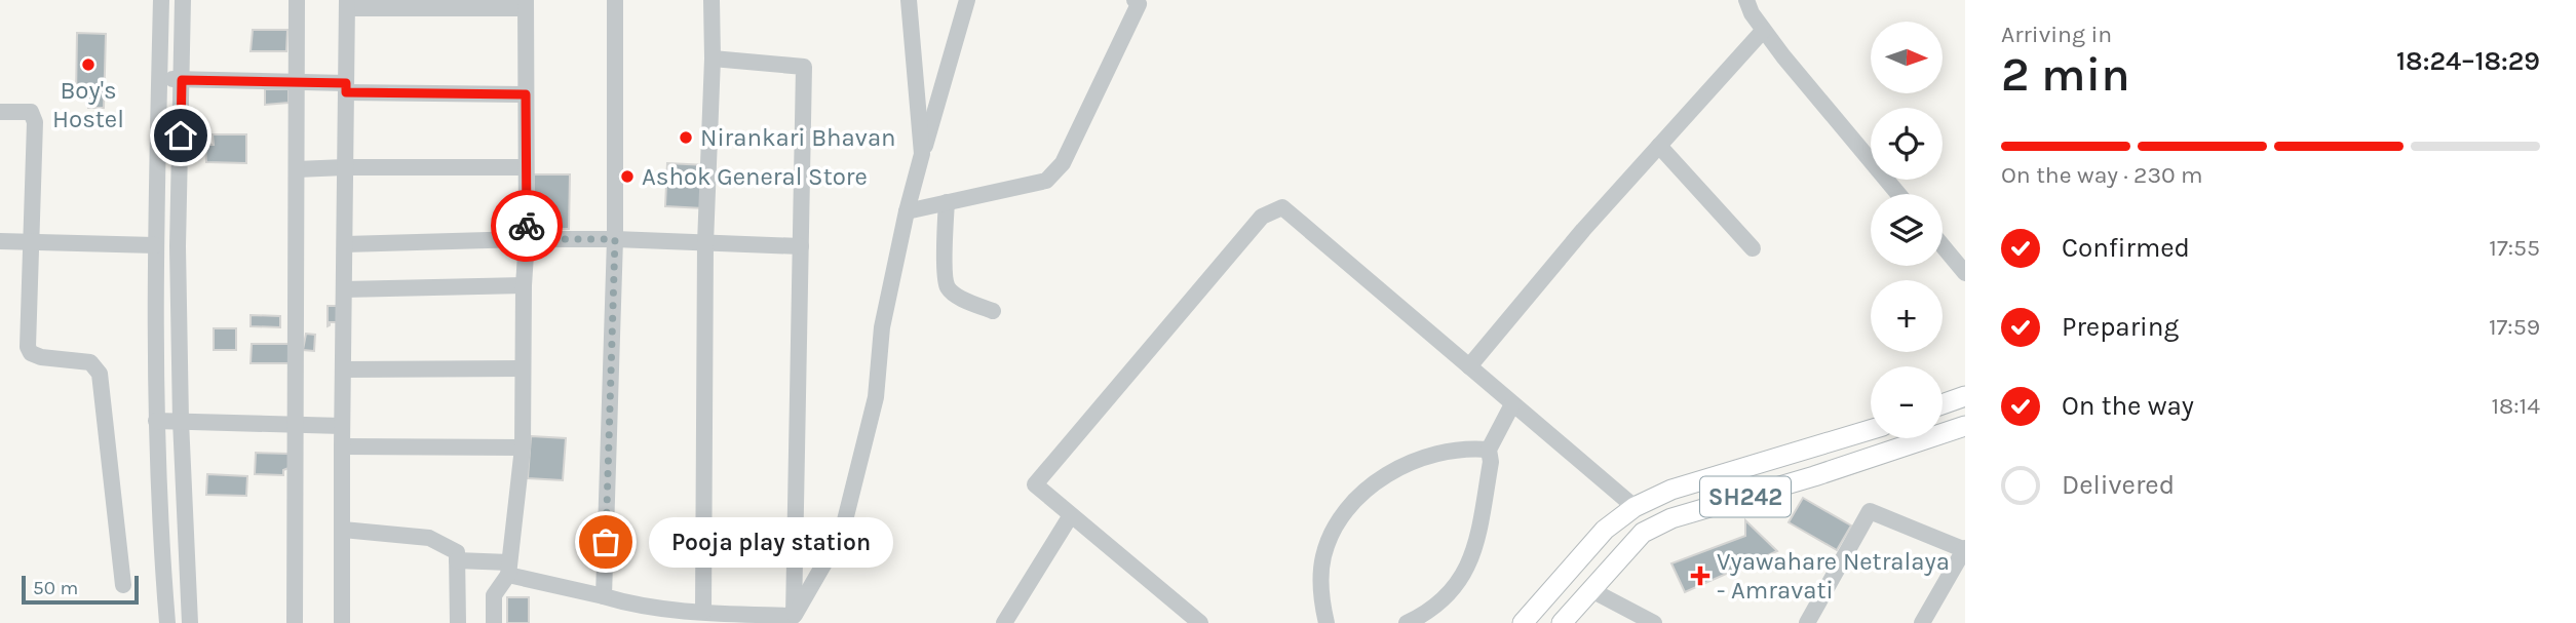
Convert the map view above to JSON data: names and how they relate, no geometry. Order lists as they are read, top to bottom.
{
  "streets": {
    "main road": ["SH242"]
  },
  "places": {
    "other": [
      "Boy's Hostel",
      "Nirankari Bhavan",
      "Ashok General Store",
      "Pooja play station"
    ],
    "health": ["Vyawahare Netralaya - Amravati"]
  },
  "scale_bar": "50 m",
  "north": "right",
  "page": {
    "heading": ["2 min", "Arriving in", "18:24–18:29"],
    "map_buttons": ["+", "−"],
    "bar": "On the way · 230 m",
    "list": [
      ["Confirmed", "17:55"],
      ["Preparing", "17:59"],
      ["On the way", "18:14"],
      "Delivered"
    ],
    "bubble": "Pooja play station",
    "scale": "50 m"
  }
}
